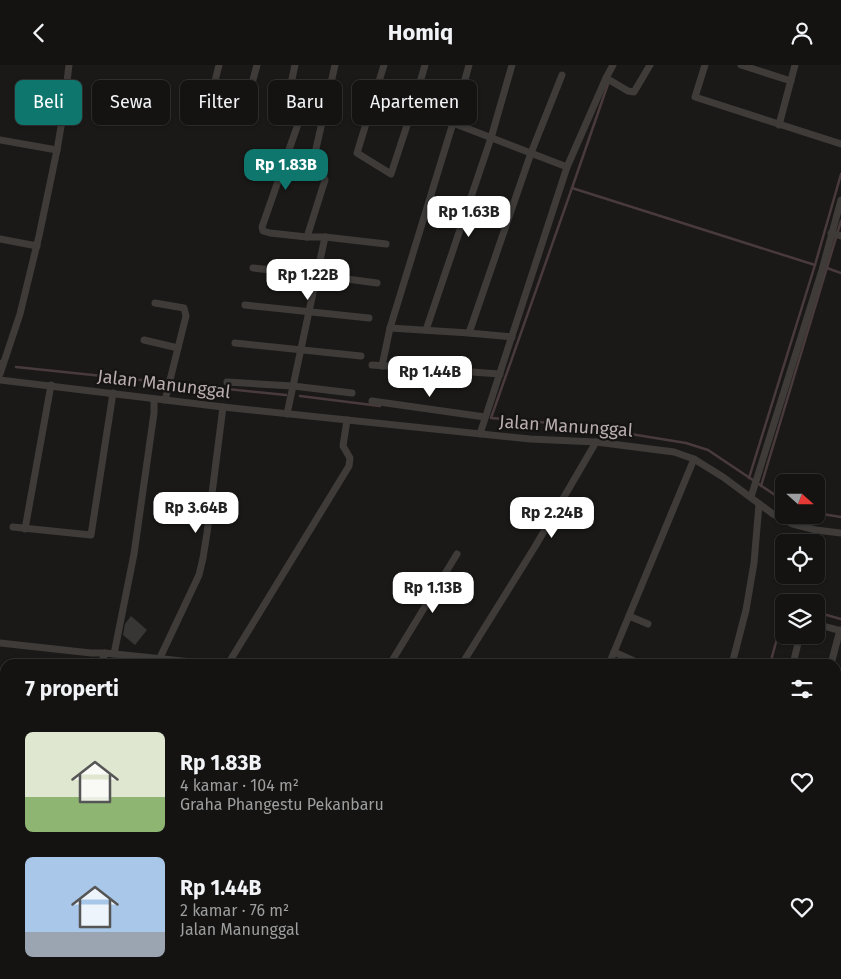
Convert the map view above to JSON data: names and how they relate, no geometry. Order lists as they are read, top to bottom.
{
  "streets": {
    "street": ["Jalan Manunggal"]
  },
  "north": "right",
  "page": {
    "header": "Homiq",
    "chip": [
      "Beli",
      "Sewa",
      "Filter",
      "Baru",
      "Apartemen"
    ],
    "price": [
      "Rp 1.83B",
      "Rp 1.63B",
      "Rp 1.22B",
      "Rp 1.44B",
      "Rp 3.64B",
      "Rp 2.24B",
      "Rp 1.13B"
    ],
    "heading": "7 properti",
    "list": [
      {
        "name": "Rp 1.83B",
        "note": "4 kamar · 104 m² · Graha Phangestu Pekanbaru"
      },
      {
        "name": "Rp 1.44B",
        "note": "2 kamar · 76 m² · Jalan Manunggal"
      }
    ]
  }
}
